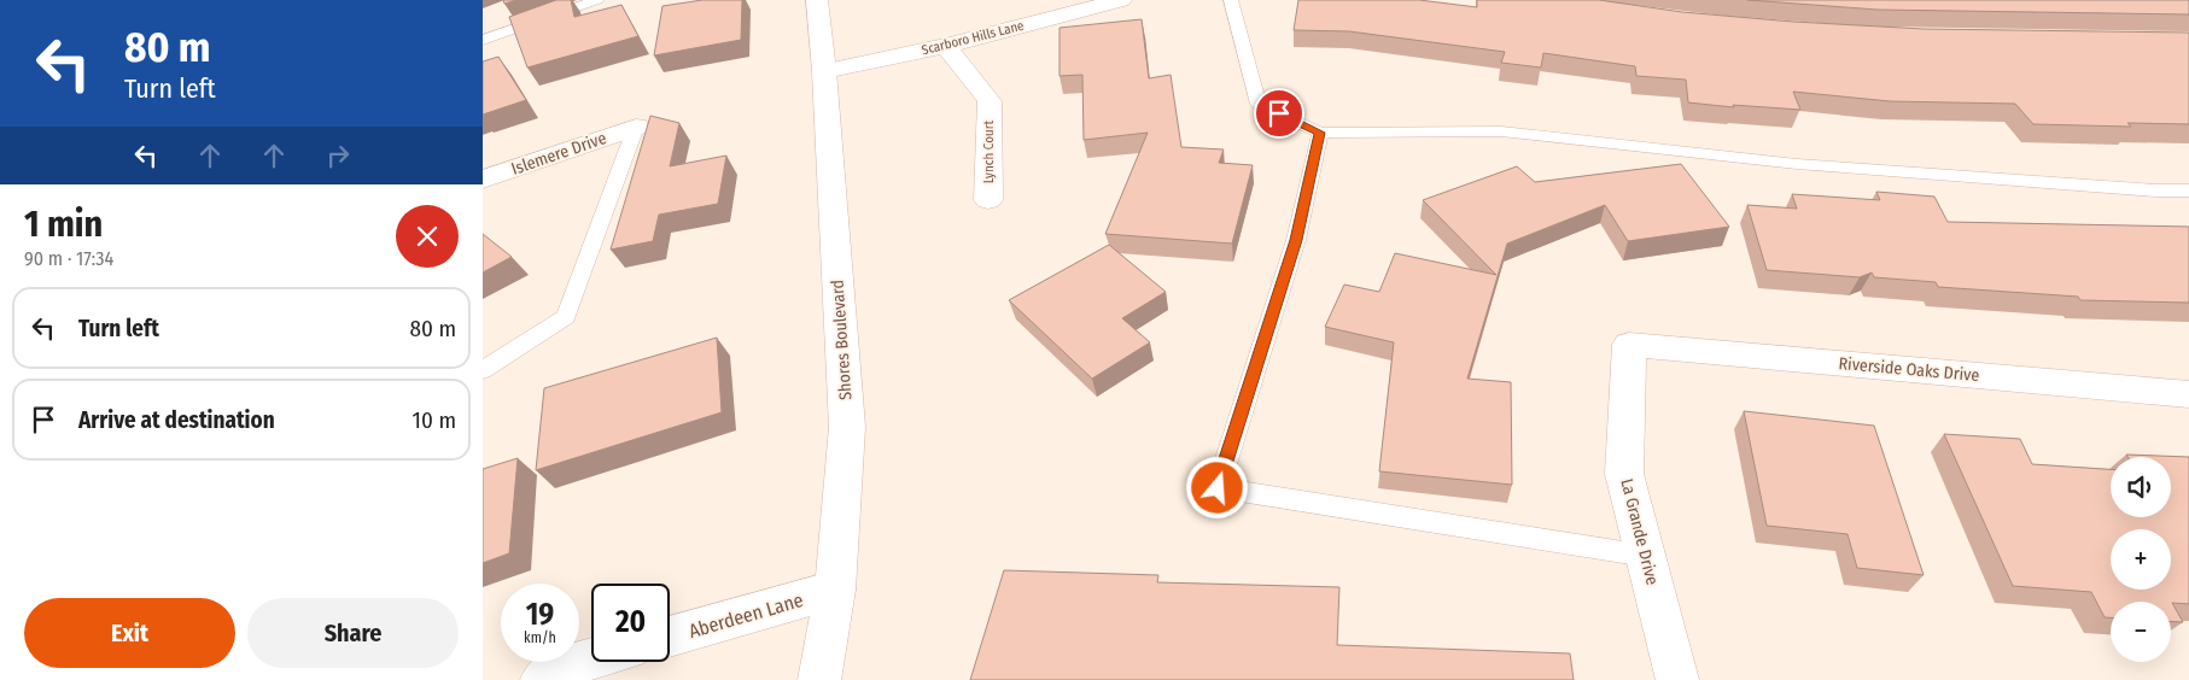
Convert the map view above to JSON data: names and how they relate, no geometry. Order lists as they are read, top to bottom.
{
  "streets": {
    "street": [
      "Scarboro Hills Lane",
      "Lynch Court",
      "Islemere Drive",
      "Shores Boulevard",
      "Riverside Oaks Drive",
      "La Grande Drive",
      "Aberdeen Lane"
    ]
  },
  "crossings": [
    ["Scarboro Hills Lane", "Lynch Court"],
    ["Scarboro Hills Lane", "Shores Boulevard"],
    ["Shores Boulevard", "Aberdeen Lane"],
    ["Riverside Oaks Drive", "La Grande Drive"]
  ],
  "page": {
    "turn": ["80 m", "Turn left"],
    "heading": ["1 min", "90 m · 17:34"],
    "list": [
      {
        "name": "Turn left",
        "value": "80 m"
      },
      {
        "name": "Arrive at destination",
        "value": "10 m"
      }
    ],
    "map_buttons": ["+", "−"],
    "speed": "19 km/h",
    "limit": "20",
    "buttons": ["Exit", "Share"]
  }
}
